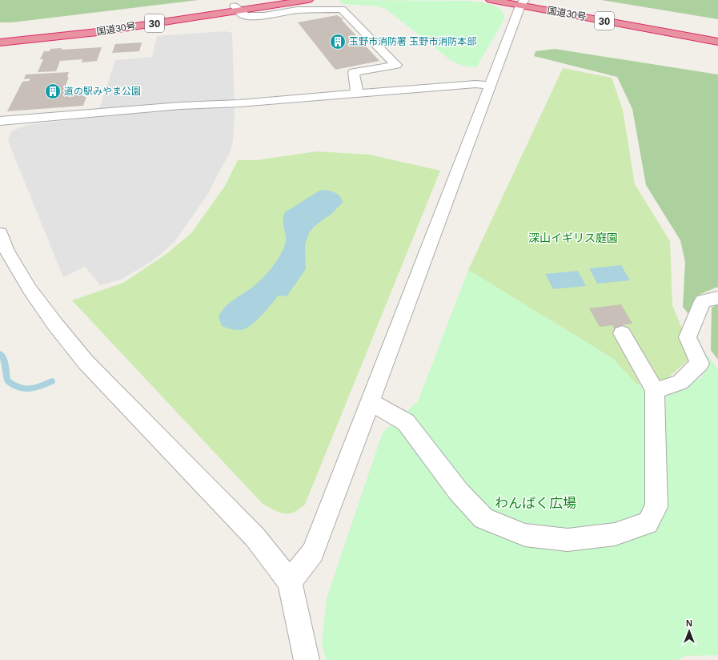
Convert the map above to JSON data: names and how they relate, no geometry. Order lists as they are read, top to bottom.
{
  "streets": {
    "highway": ["国道30号", "30"]
  },
  "parks": ["深山イギリス庭園", "わんぱく広場"],
  "places": {
    "building": ["玉野市消防署 玉野市消防本部", "道の駅みやま公園"]
  },
  "north": "top"
}
